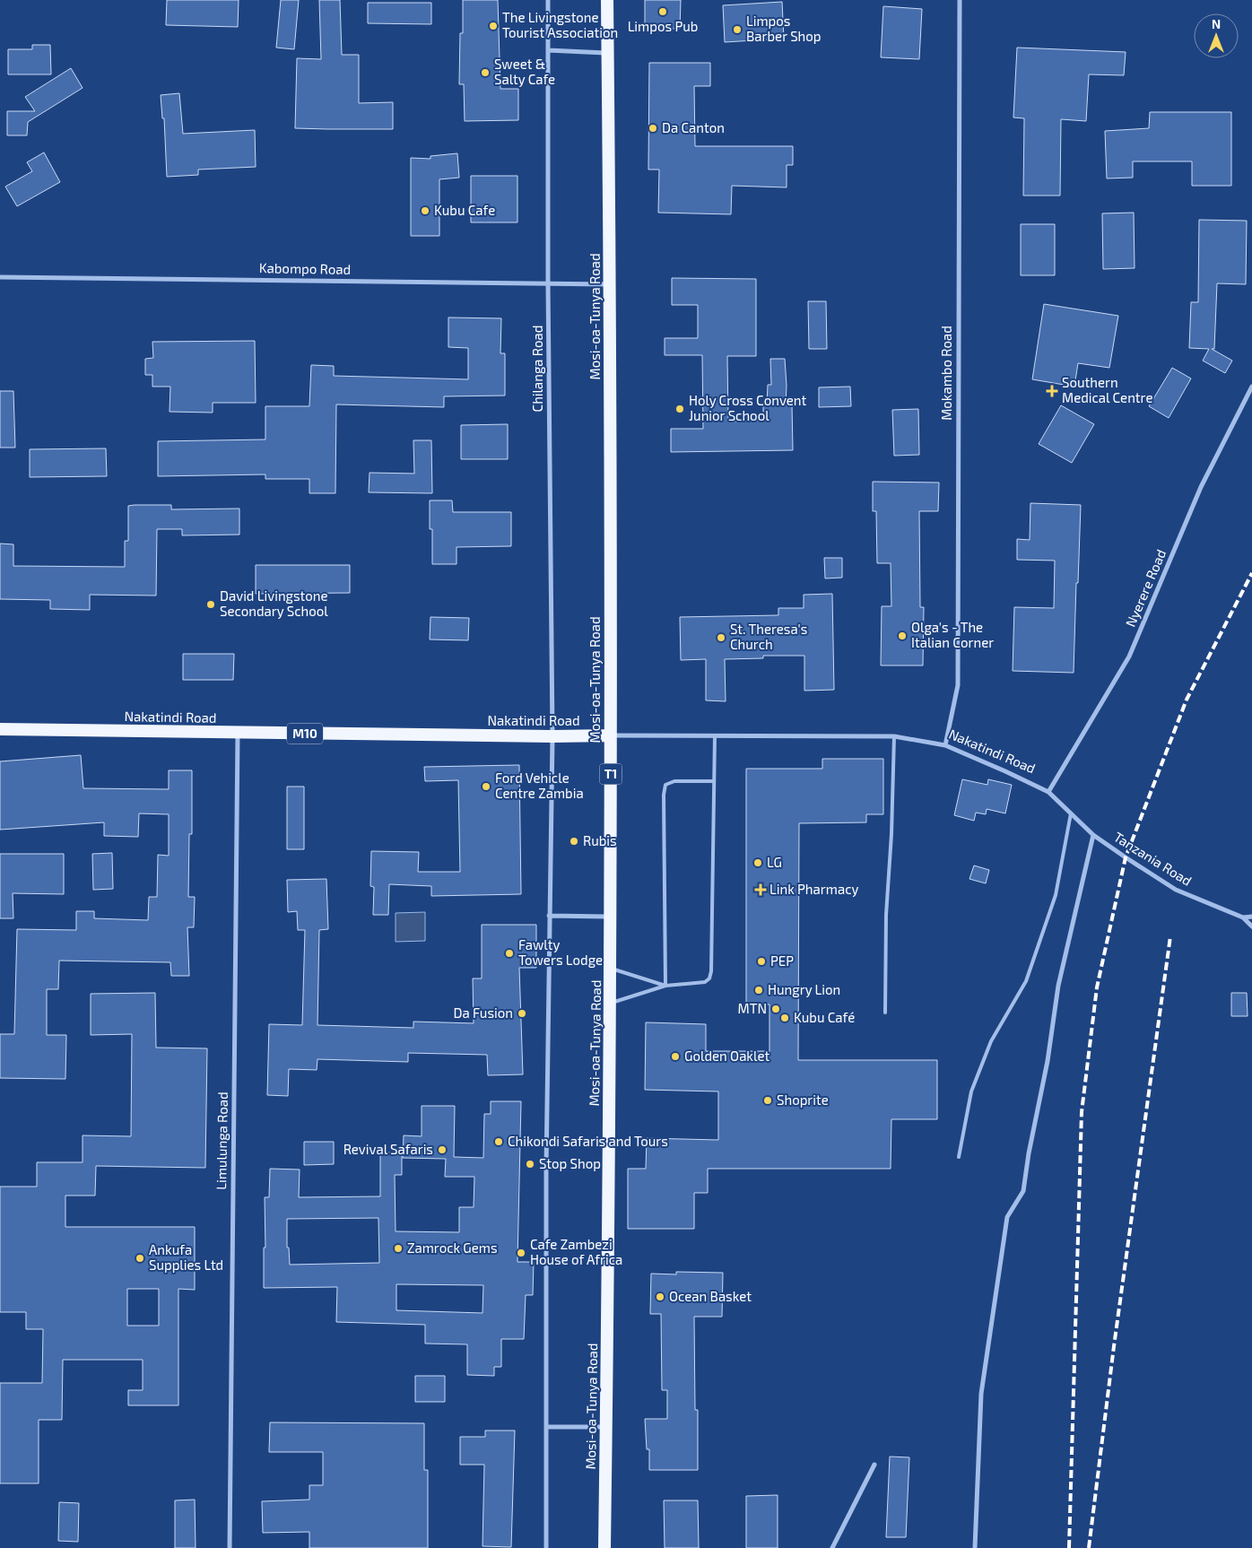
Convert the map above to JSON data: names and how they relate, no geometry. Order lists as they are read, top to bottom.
{
  "streets": {
    "highway": [
      "Mosi-oa-Tunya Road",
      "Nakatindi Road",
      "M10",
      "T1"
    ],
    "street": [
      "Kabompo Road",
      "Chilanga Road",
      "Mokambo Road",
      "Nyerere Road",
      "Tanzania Road",
      "Limulunga Road"
    ]
  },
  "crossings": [
    ["Kabompo Road", "Mosi-oa-Tunya Road"],
    ["Kabompo Road", "Chilanga Road"],
    ["Mosi-oa-Tunya Road", "Nakatindi Road"],
    ["Chilanga Road", "Nakatindi Road"],
    ["Mokambo Road", "Nakatindi Road"],
    ["Nyerere Road", "Nakatindi Road"],
    ["Nakatindi Road", "Tanzania Road"],
    ["Nakatindi Road", "Limulunga Road"]
  ],
  "places": {
    "other": [
      "Limpos Pub",
      "The Livingstone Tourist Association",
      "Limpos Barber Shop",
      "Sweet & Salty Cafe",
      "Da Canton",
      "Kubu Cafe",
      "Holy Cross Convent Junior School",
      "David Livingstone Secondary School",
      "Olga's - The Italian Corner",
      "St. Theresa's Church",
      "Ford Vehicle Centre Zambia",
      "Rubis",
      "LG",
      "Fawlty Towers Lodge",
      "PEP",
      "Hungry Lion",
      "MTN",
      "Da Fusion",
      "Kubu Café",
      "Golden Oaklet",
      "Shoprite",
      "Chikondi Safaris and Tours",
      "Revival Safaris",
      "Stop Shop",
      "Zamrock Gems",
      "Cafe Zambezi House of Africa",
      "Ankufa Supplies Ltd",
      "Ocean Basket"
    ],
    "health": ["Southern Medical Centre", "Link Pharmacy"]
  },
  "north": "top"
}
